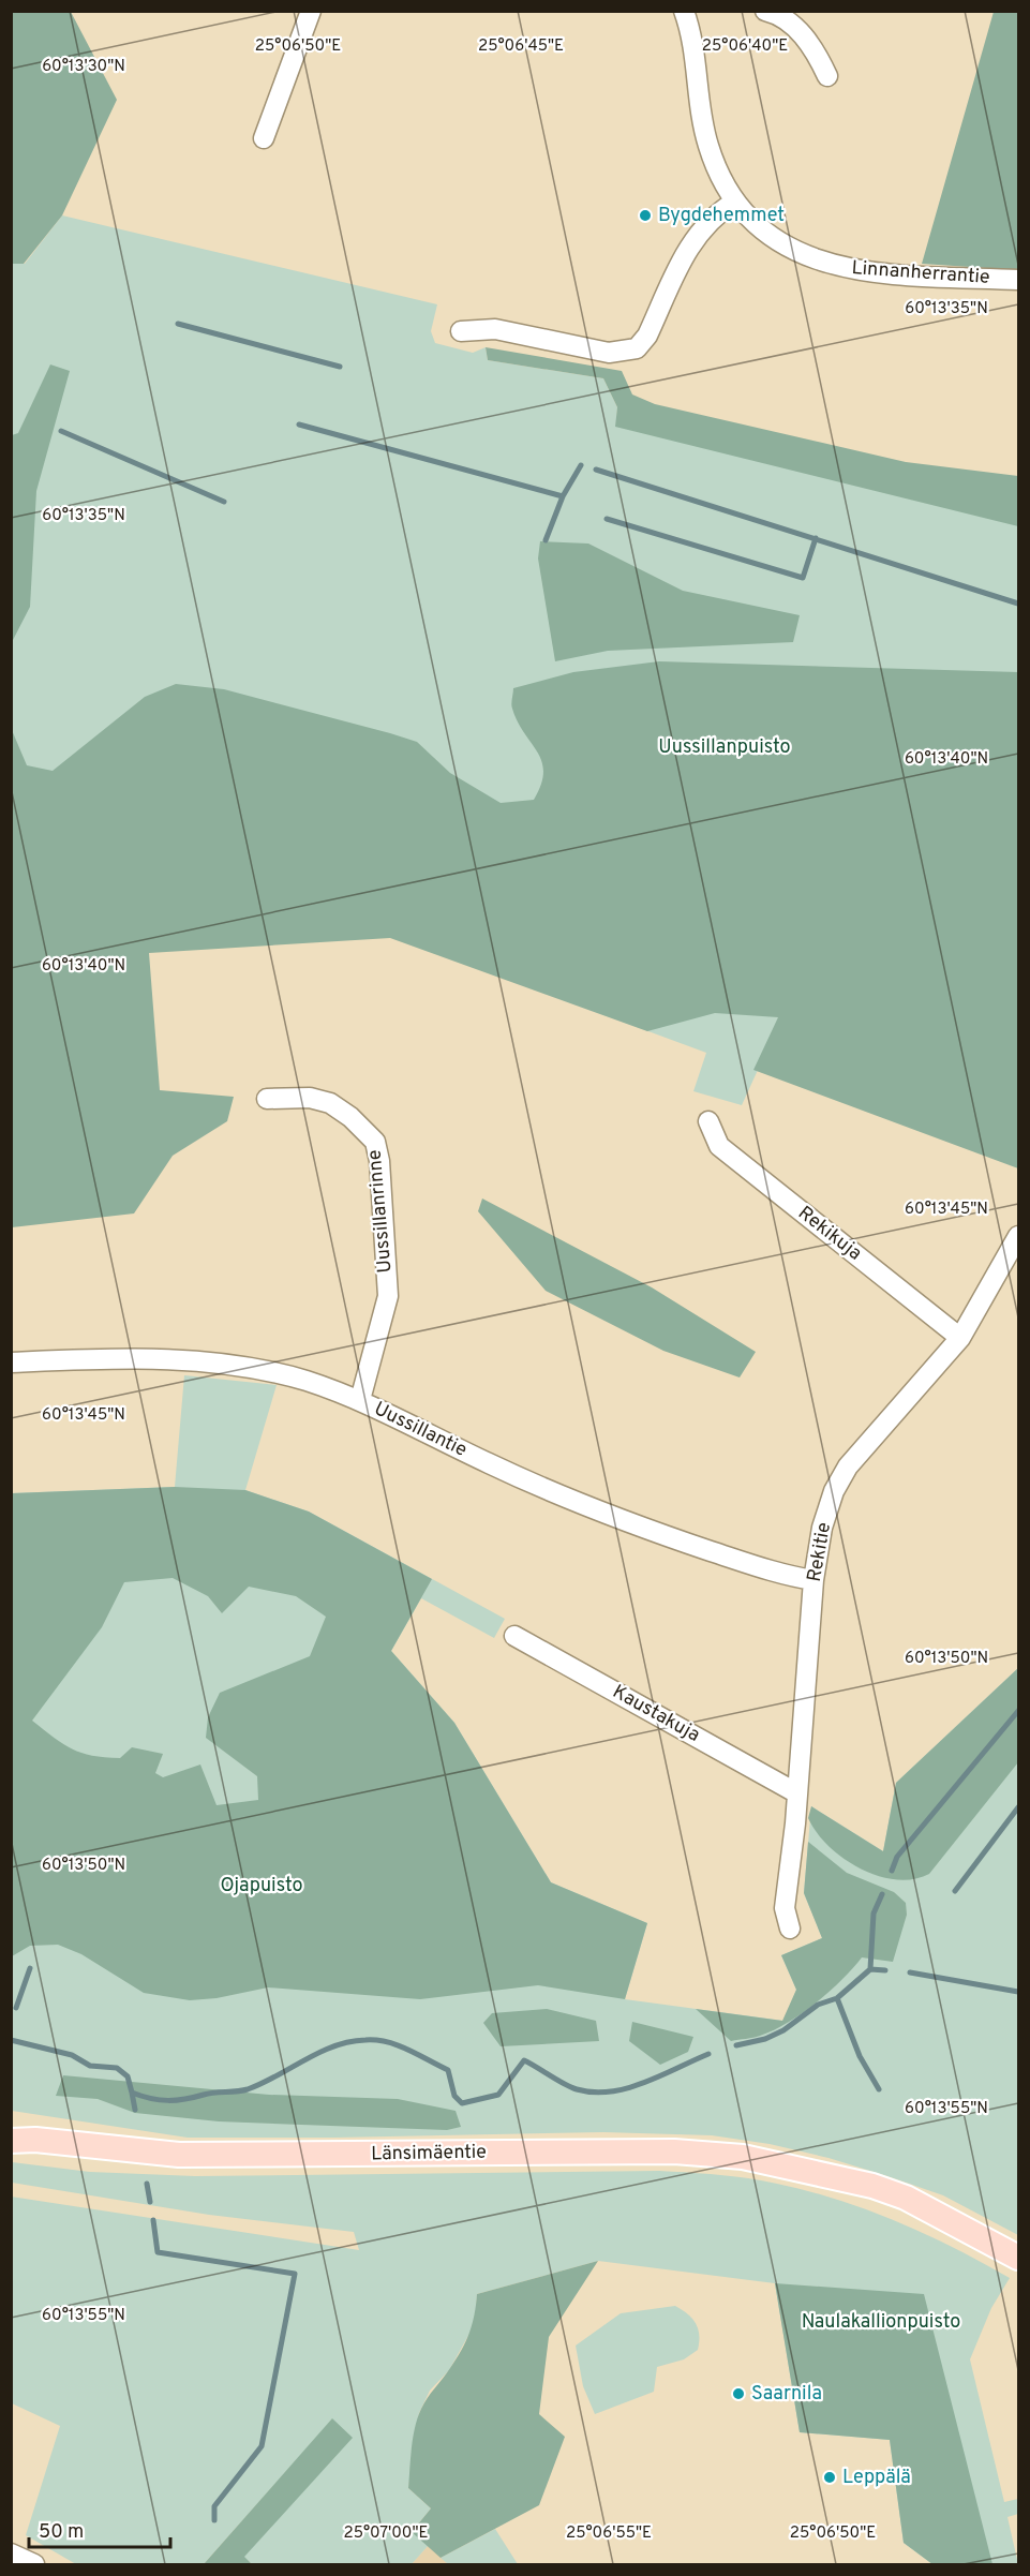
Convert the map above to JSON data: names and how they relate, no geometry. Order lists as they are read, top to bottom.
{
  "streets": {
    "main road": ["Länsimäentie"],
    "street": [
      "Linnanherrantie",
      "Uussillanrinne",
      "Rekikuja",
      "Uussillantie",
      "Rekitie",
      "Kaustakuja"
    ]
  },
  "crossings": [
    ["Uussillanrinne", "Uussillantie"],
    ["Rekikuja", "Rekitie"],
    ["Uussillantie", "Rekitie"],
    ["Rekitie", "Kaustakuja"]
  ],
  "parks": ["Uussillanpuisto", "Ojapuisto", "Naulakallionpuisto"],
  "places": ["Bygdehemmet", "Saarnila", "Leppälä"],
  "scale_bar": "50 m",
  "coordinates": [
    "25°06'50\"E",
    "25°06'45\"E",
    "25°06'40\"E",
    "60°13'30\"N",
    "60°13'35\"N",
    "60°13'40\"N",
    "60°13'45\"N",
    "60°13'50\"N",
    "60°13'55\"N",
    "25°07'00\"E",
    "25°06'55\"E"
  ]
}
